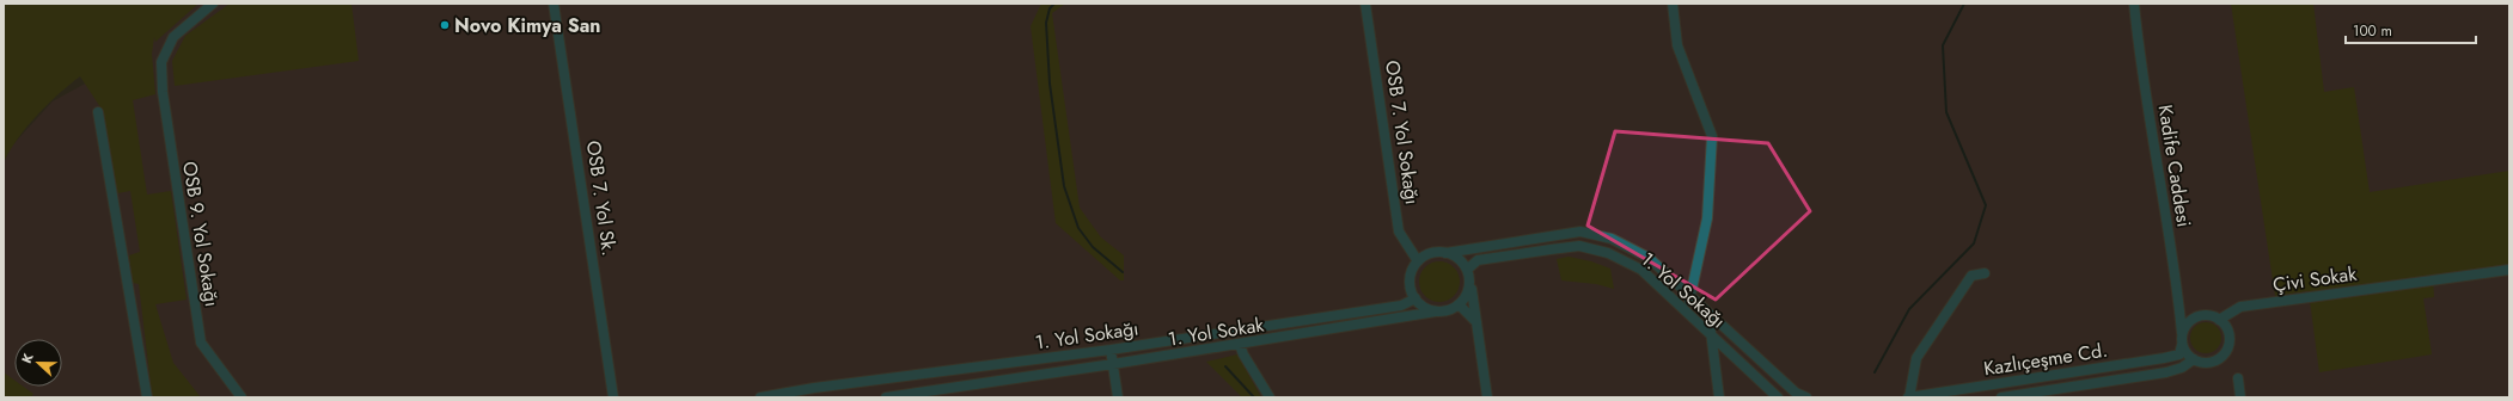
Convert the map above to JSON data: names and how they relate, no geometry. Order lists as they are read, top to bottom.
{
  "streets": {
    "street": [
      "OSB 7. Yol Sokağı",
      "Kadife Caddesi",
      "OSB 7. Yol Sk.",
      "OSB 9. Yol Sokağı",
      "Çivi Sokak",
      "1. Yol Sokağı",
      "1. Yol Sokak",
      "Kazlıçeşme Cd."
    ]
  },
  "crossings": [
    ["OSB 7. Yol Sokağı", "1. Yol Sokağı"],
    ["OSB 7. Yol Sokağı", "1. Yol Sokak"],
    ["Kadife Caddesi", "Çivi Sokak"],
    ["Kadife Caddesi", "Kazlıçeşme Cd."],
    ["Çivi Sokak", "Kazlıçeşme Cd."],
    ["1. Yol Sokağı", "1. Yol Sokak"]
  ],
  "places": ["Novo Kimya San"],
  "scale_bar": "100 m",
  "north": "left"
}
